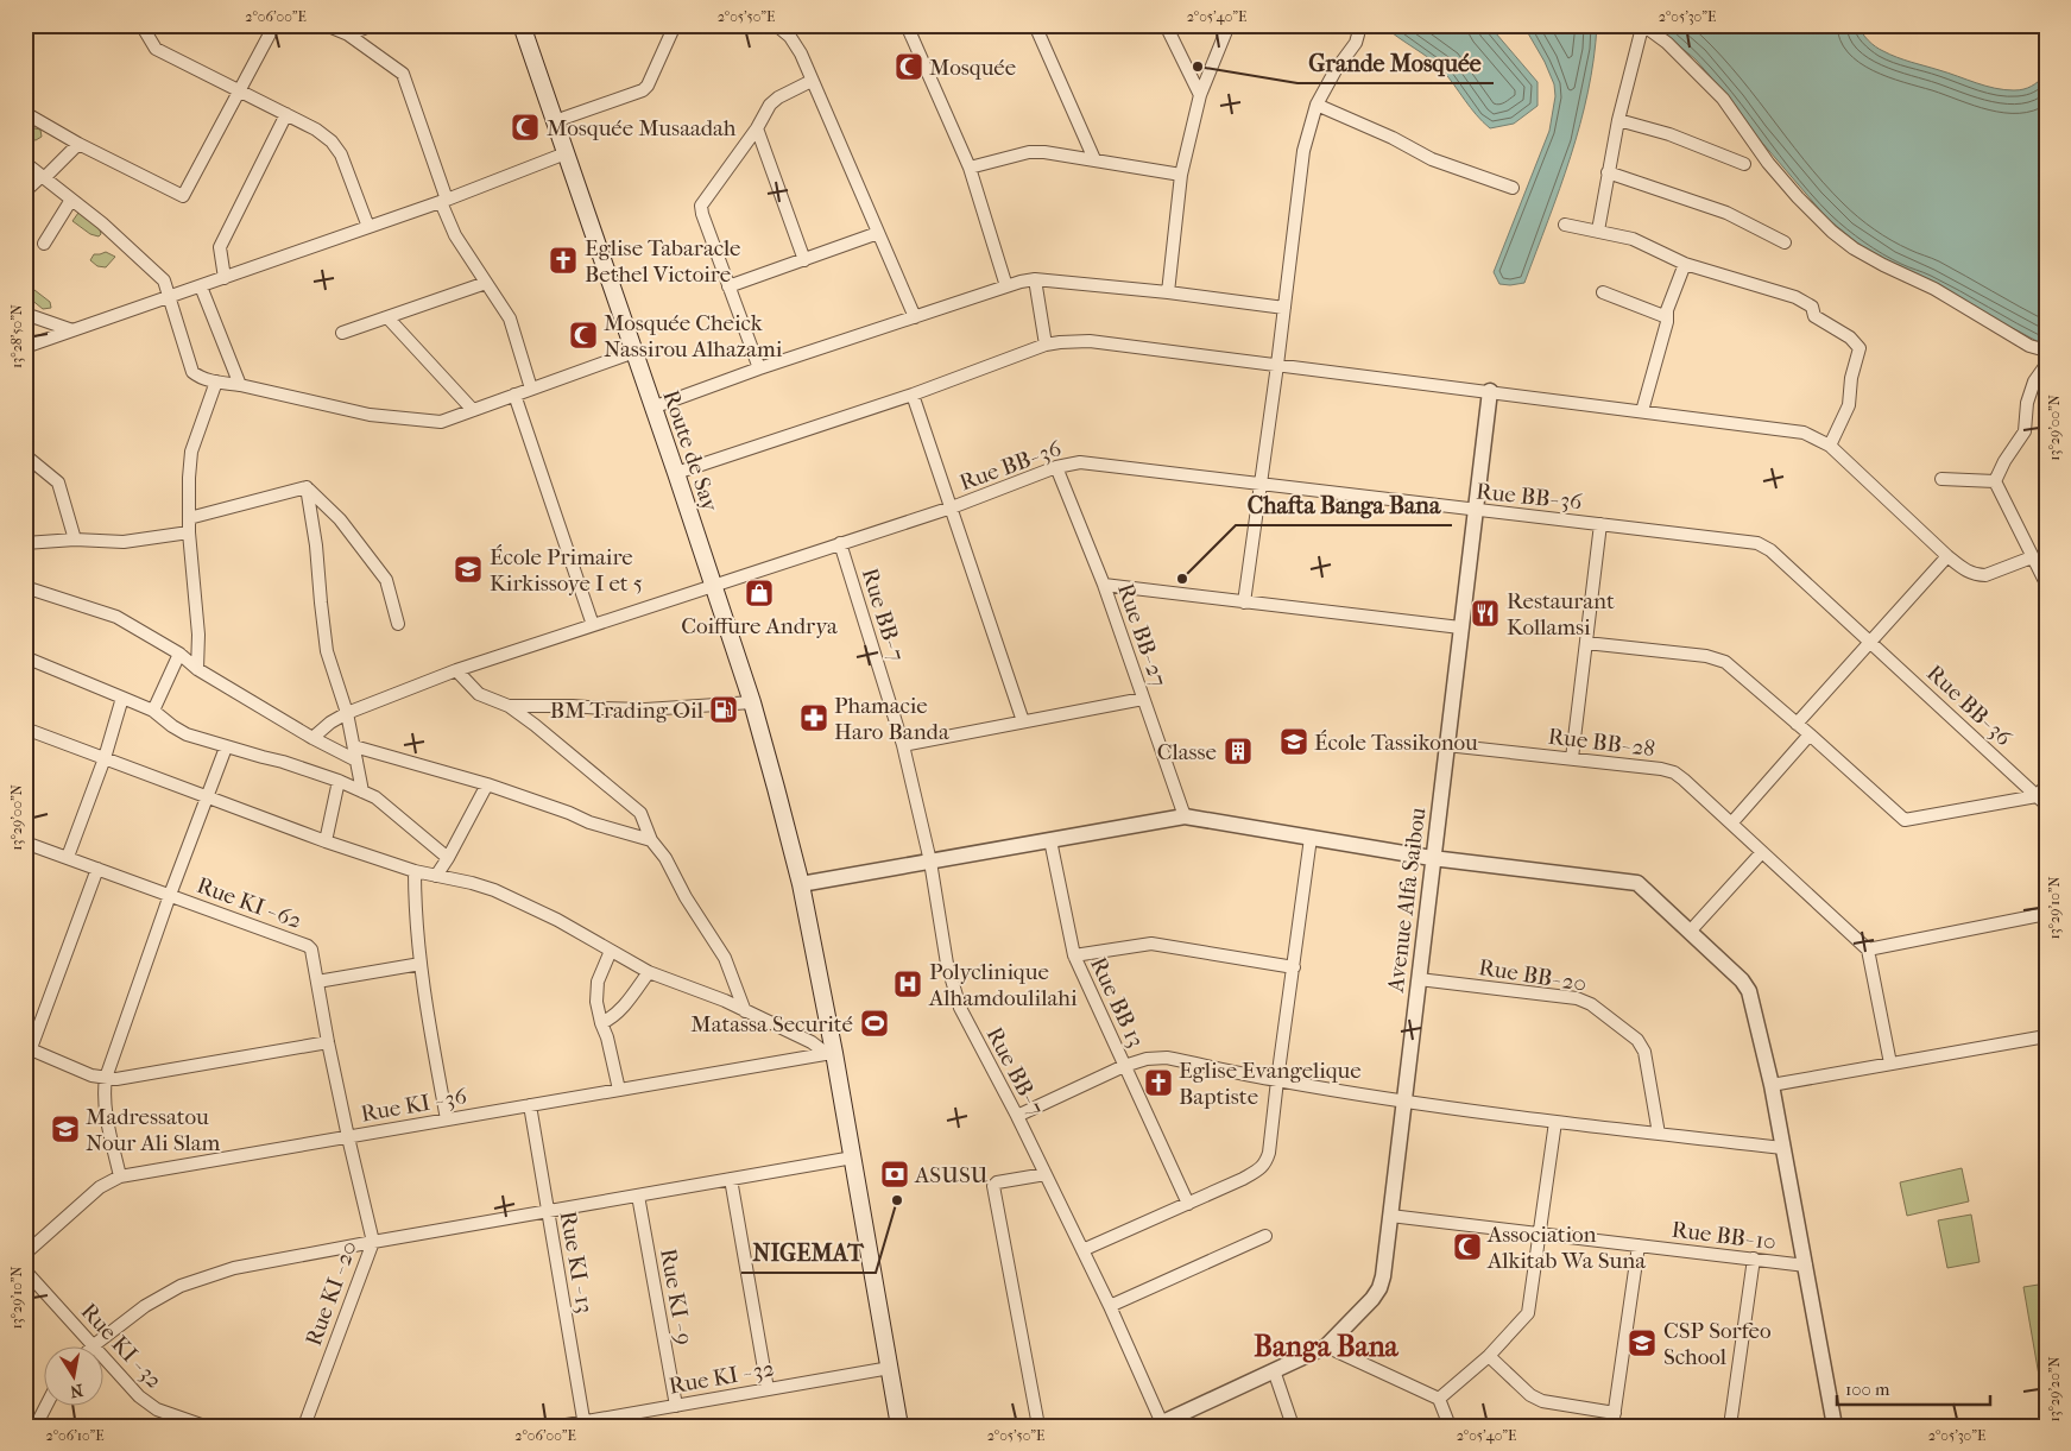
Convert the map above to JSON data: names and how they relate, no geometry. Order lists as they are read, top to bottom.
{
  "streets": {
    "main road": ["Route de Say"],
    "street": [
      "Rue BB- 36",
      "Rue BB- 7",
      "Rue BB- 27",
      "Rue BB- 28",
      "Avenue Alfa Saibou",
      "Rue KI - 62",
      "Rue BB- 20",
      "Rue BB 13",
      "Rue KI - 36",
      "Rue BB- 10",
      "Rue KI - 13",
      "Rue KI - 20",
      "Rue KI - 9",
      "Rue KI - 32"
    ]
  },
  "crossings": [
    ["Route de Say", "Rue BB- 36"],
    ["Route de Say", "Rue KI - 36"],
    ["Route de Say", "Rue KI - 32"],
    ["Rue BB- 36", "Rue BB- 7"],
    ["Rue BB- 36", "Rue BB- 27"],
    ["Rue BB- 36", "Avenue Alfa Saibou"],
    ["Rue BB- 7", "Avenue Alfa Saibou"],
    ["Rue BB- 28", "Avenue Alfa Saibou"],
    ["Avenue Alfa Saibou", "Rue BB- 20"],
    ["Avenue Alfa Saibou", "Rue BB- 10"],
    ["Rue KI - 62", "Rue KI - 36"],
    ["Rue KI - 62", "Rue KI - 20"],
    ["Rue KI - 36", "Rue KI - 13"],
    ["Rue KI - 36", "Rue KI - 20"],
    ["Rue KI - 13", "Rue KI - 32"],
    ["Rue KI - 9", "Rue KI - 32"]
  ],
  "districts": ["Banga Bana"],
  "places": {
    "mosque": [
      "Mosquée",
      "Mosquée Musaadah",
      "Mosquée Cheick Nassirou Alhazami",
      "Association Alkitab Wa Suna"
    ],
    "other": ["Grande Mosquée", "Chafta Banga Bana", "NIGEMAT"],
    "church": ["Eglise Tabaracle Bethel Victoire", "Eglise Evangelique Baptiste"],
    "school or university": [
      "École Primaire Kirkissoye I et 5",
      "École Tassikonou",
      "Madressatou Nour Ali Slam",
      "CSP Sorfeo School"
    ],
    "shop": ["Coiffure Andrya"],
    "restaurant": ["Restaurant Kollamsi"],
    "fuel station": ["BM Trading Oil"],
    "pharmacy": ["Phamacie Haro Banda"],
    "building": ["Classe"],
    "hospital": ["Polyclinique Alhamdoulilahi"],
    "sports": ["Matassa Securité"],
    "bank": ["ASUSU"]
  },
  "scale_bar": "100 m",
  "north": "bottom",
  "coordinates": [
    "2°06'00\"E",
    "2°05'50\"E",
    "2°05'40\"E",
    "2°05'30\"E",
    "13°28'50\"N",
    "13°29'00\"N",
    "13°29'10\"N",
    "13°29'20\"N",
    "2°06'10\"E"
  ]
}
